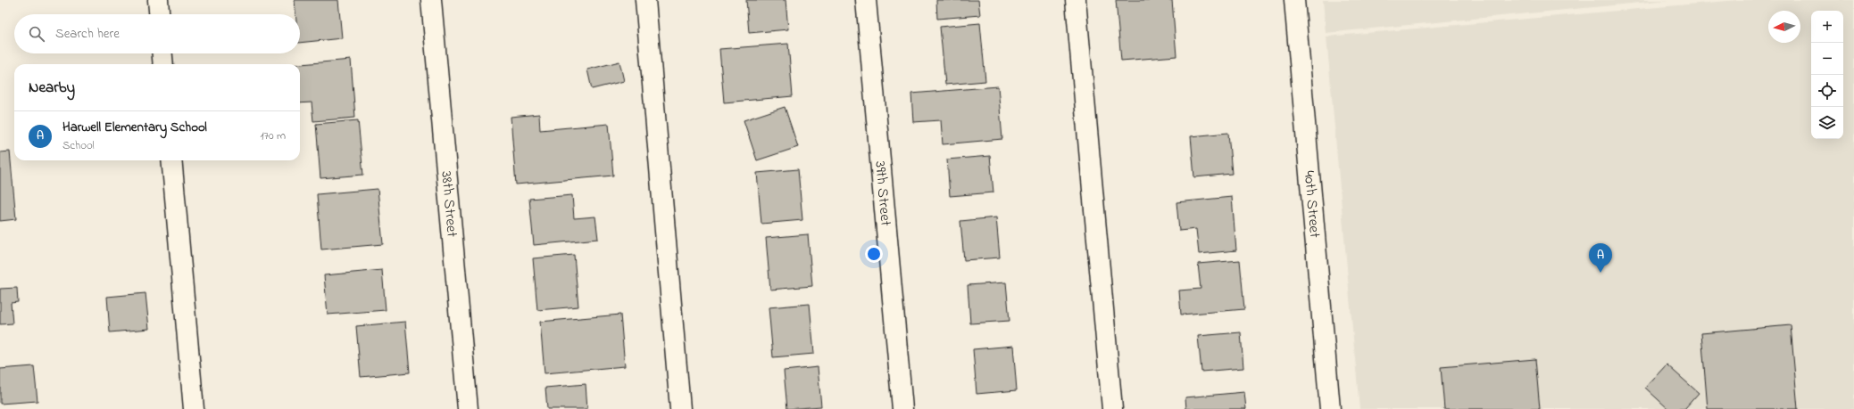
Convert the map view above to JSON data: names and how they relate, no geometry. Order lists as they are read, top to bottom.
{
  "streets": {
    "street": ["39th Street", "38th Street", "40th Street"]
  },
  "north": "left",
  "page": {
    "map_buttons": ["+", "−"],
    "search": "Search here",
    "heading": "Nearby",
    "list": [
      {
        "mark": "A",
        "name": "Harwell Elementary School",
        "note": "School",
        "value": "170 m"
      }
    ],
    "pins": "A"
  }
}
